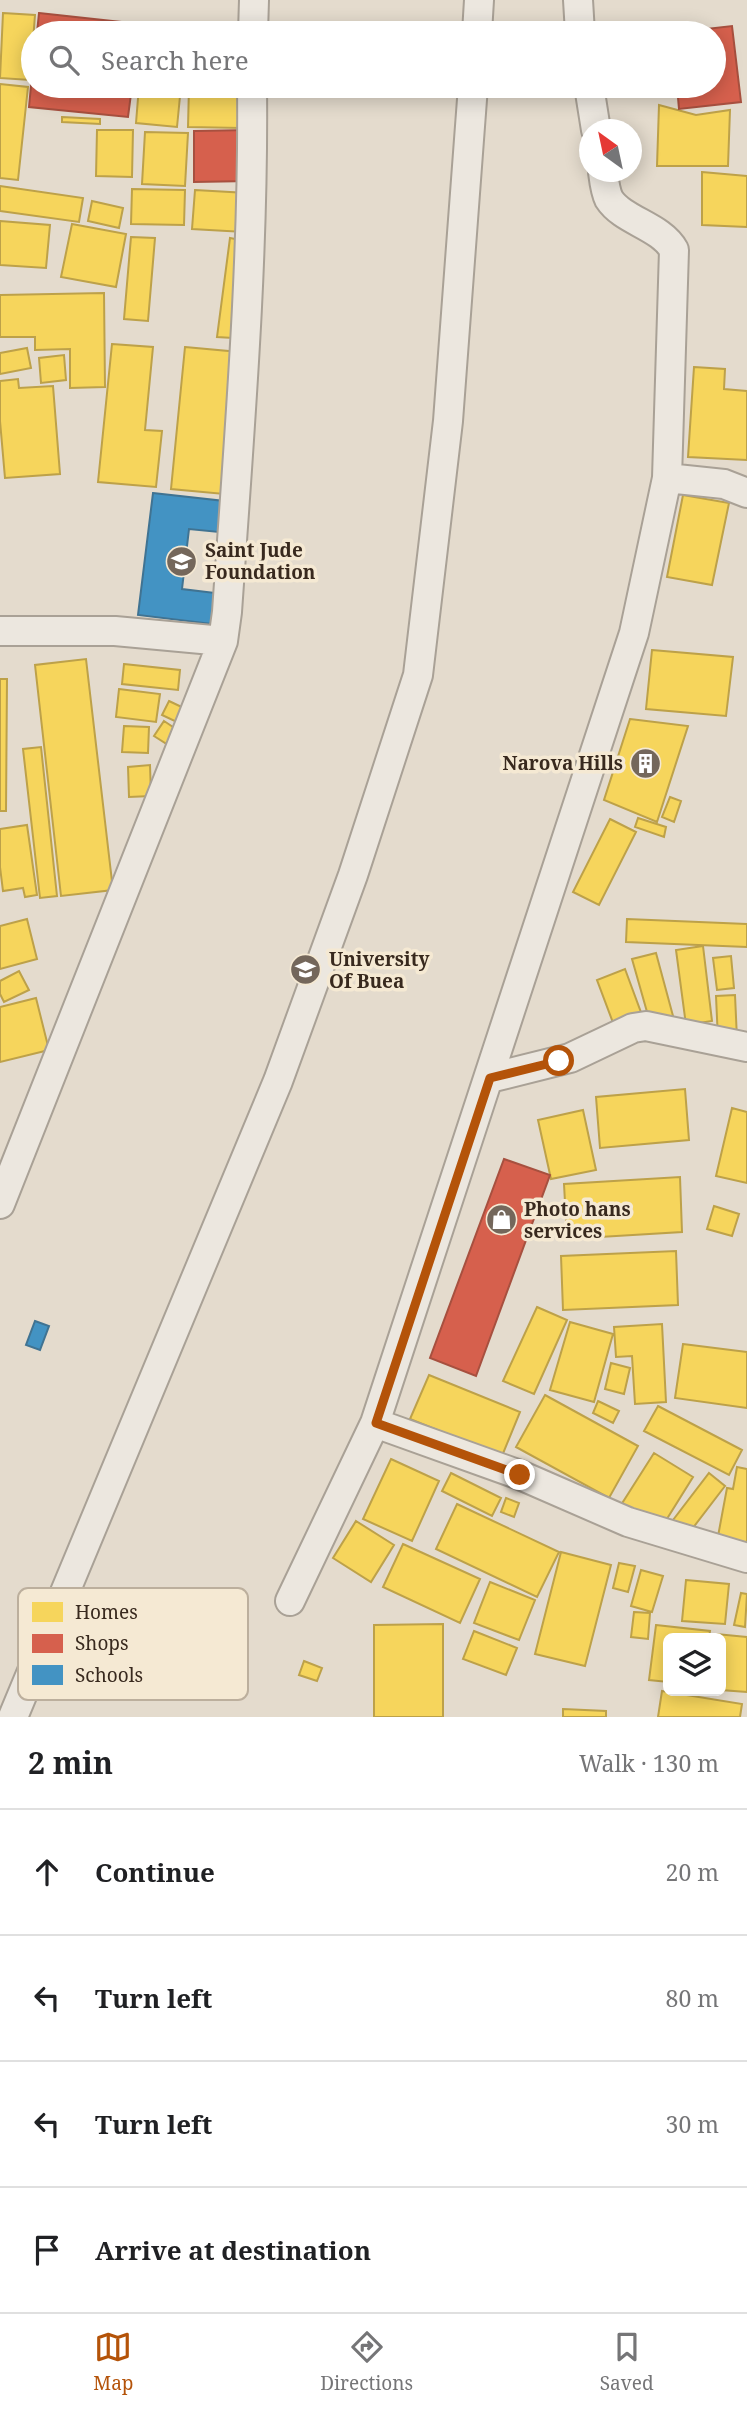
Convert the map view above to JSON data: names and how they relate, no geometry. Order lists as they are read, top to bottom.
{
  "places": {
    "school or university": ["Saint Jude Foundation", "University Of Buea"],
    "building": ["Narova Hills"],
    "shop": ["Photo hans services"]
  },
  "legend": ["Homes", "Shops", "Schools"],
  "north": "top left",
  "page": {
    "search": "Search here",
    "heading": ["2 min", "Walk · 130 m"],
    "list": [
      ["Continue", "20 m"],
      ["Turn left", "80 m"],
      ["Turn left", "30 m"],
      "Arrive at destination"
    ],
    "nav": ["Map", "Directions", "Saved"]
  }
}
